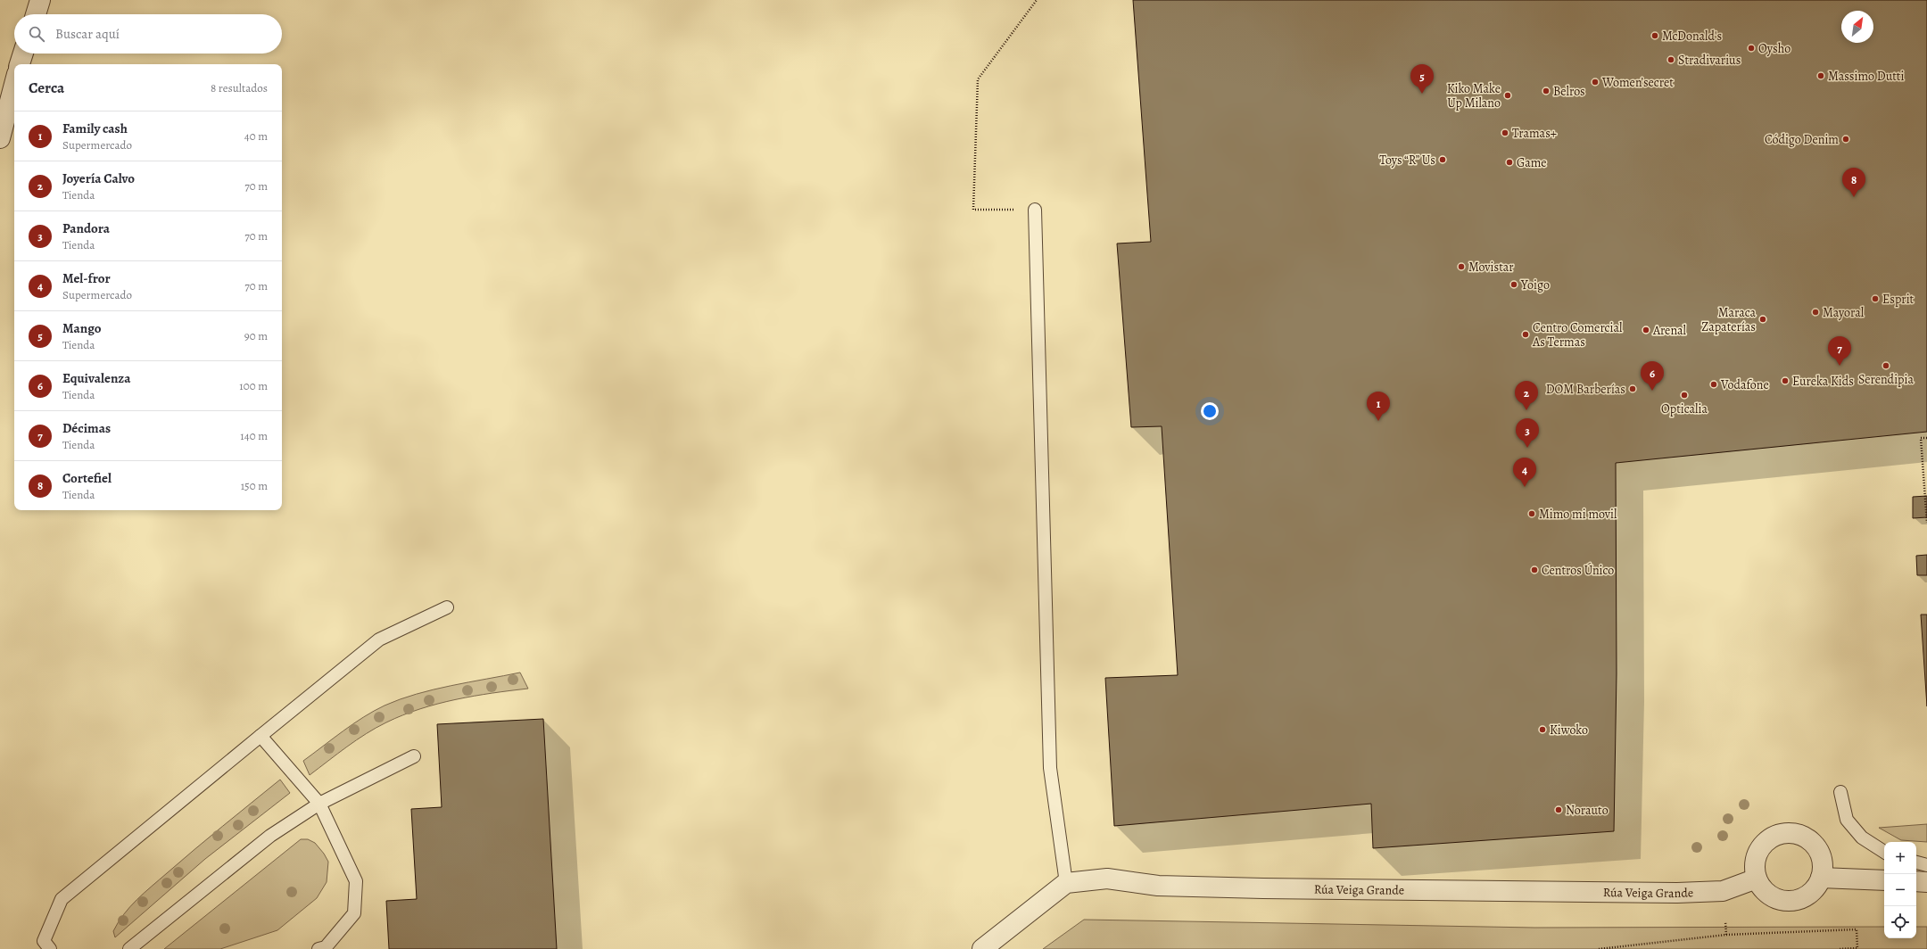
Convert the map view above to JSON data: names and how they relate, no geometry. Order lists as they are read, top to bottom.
{
  "streets": {
    "street": ["Rúa Veiga Grande"]
  },
  "places": [
    "McDonald's",
    "Oysho",
    "Stradivarius",
    "Massimo Dutti",
    "Women’secret",
    "Belros",
    "Kiko Make Up Milano",
    "Tramas+",
    "Código Denim",
    "Toys “R” Us",
    "Game",
    "Movistar",
    "Yoigo",
    "Esprit",
    "Mayoral",
    "Maraca Zapaterías",
    "Arenal",
    "Centro Comercial As Termas",
    "Serendipia",
    "Eureka Kids",
    "Vodafone",
    "DOM Barberías",
    "Opticalia",
    "Mimo mi movil",
    "Centros Único",
    "Kiwoko",
    "Norauto"
  ],
  "north": "top right",
  "page": {
    "search": "Buscar aquí",
    "pins": [
      "5",
      "8",
      "7",
      "6",
      "2",
      "1",
      "3",
      "4"
    ],
    "heading": ["Cerca", "8 resultados"],
    "list": [
      {
        "mark": "1",
        "name": "Family cash",
        "note": "Supermercado",
        "value": "40 m"
      },
      {
        "mark": "2",
        "name": "Joyería Calvo",
        "note": "Tienda",
        "value": "70 m"
      },
      {
        "mark": "3",
        "name": "Pandora",
        "note": "Tienda",
        "value": "70 m"
      },
      {
        "mark": "4",
        "name": "Mel-fror",
        "note": "Supermercado",
        "value": "70 m"
      },
      {
        "mark": "5",
        "name": "Mango",
        "note": "Tienda",
        "value": "90 m"
      },
      {
        "mark": "6",
        "name": "Equivalenza",
        "note": "Tienda",
        "value": "100 m"
      },
      {
        "mark": "7",
        "name": "Décimas",
        "note": "Tienda",
        "value": "140 m"
      },
      {
        "mark": "8",
        "name": "Cortefiel",
        "note": "Tienda",
        "value": "150 m"
      }
    ],
    "map_buttons": ["+", "−"]
  }
}
